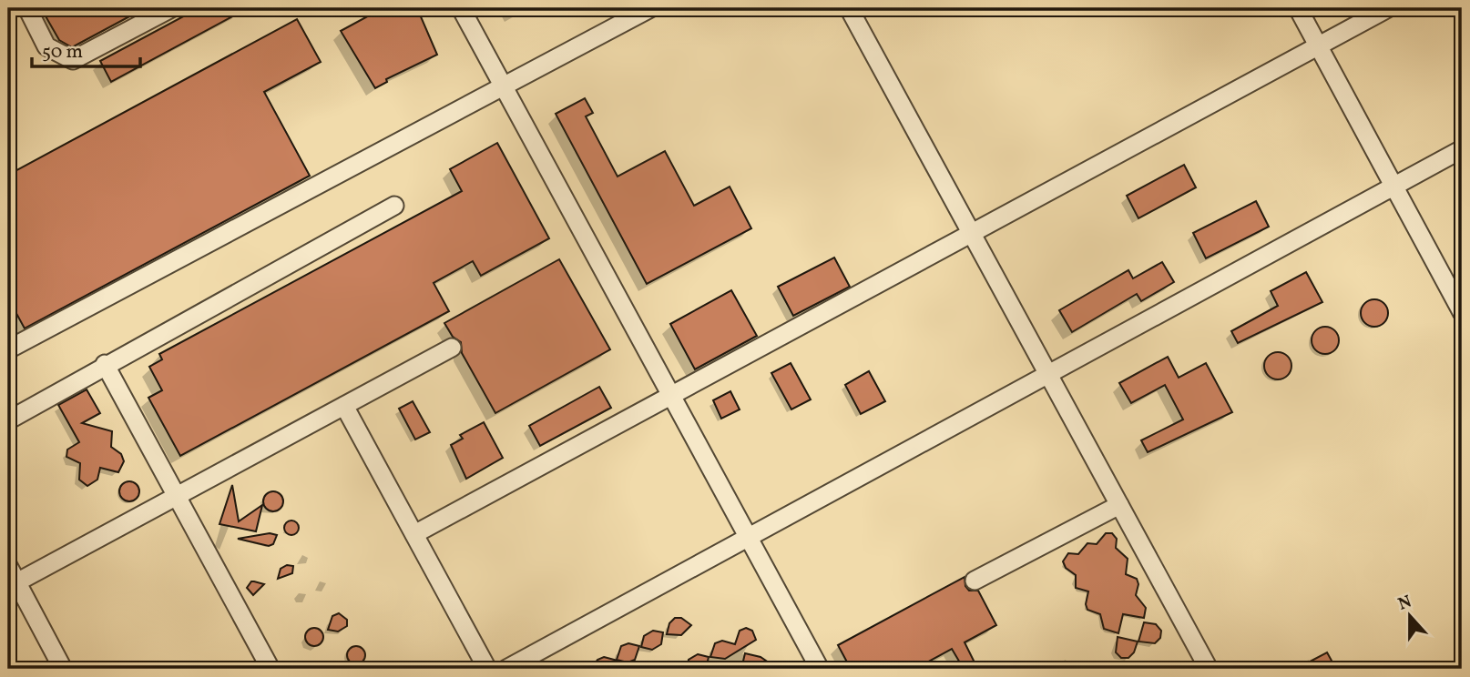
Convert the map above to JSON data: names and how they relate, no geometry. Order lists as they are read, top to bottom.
{
  "scale_bar": "50 m",
  "north": "top"
}
